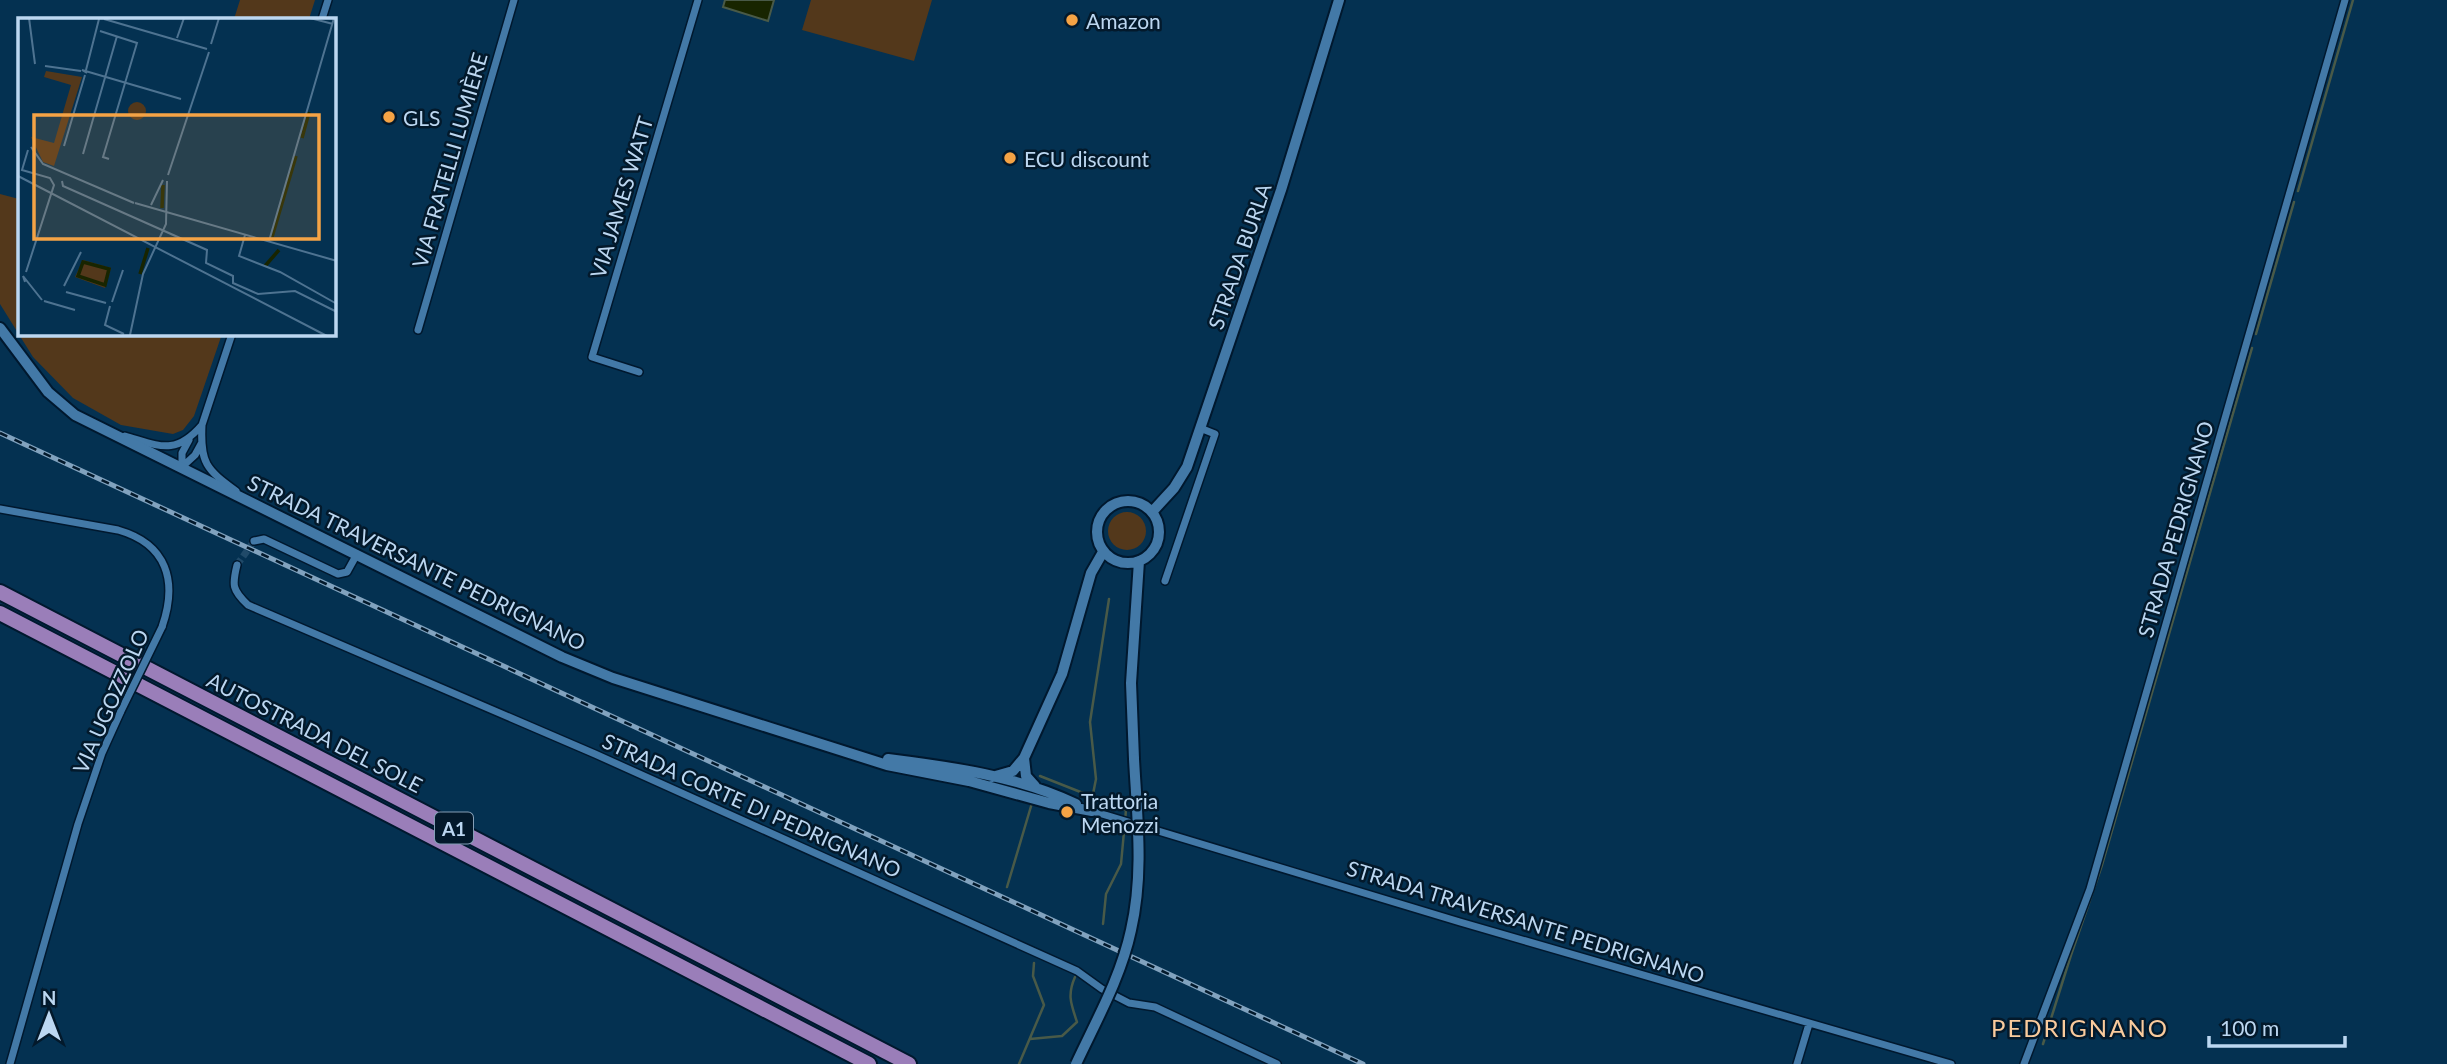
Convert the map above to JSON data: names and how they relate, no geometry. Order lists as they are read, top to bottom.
{
  "streets": {
    "highway": ["AUTOSTRADA DEL SOLE", "A1"],
    "street": [
      "VIA FRATELLI LUMIÈRE",
      "VIA JAMES WATT",
      "STRADA BURLA",
      "STRADA PEDRIGNANO",
      "STRADA TRAVERSANTE PEDRIGNANO",
      "VIA UGOZZOLO",
      "STRADA CORTE DI PEDRIGNANO"
    ]
  },
  "districts": ["PEDRIGNANO"],
  "places": [
    "Amazon",
    "GLS",
    "ECU discount",
    "Trattoria Menozzi"
  ],
  "scale_bar": "100 m",
  "north": "top"
}
